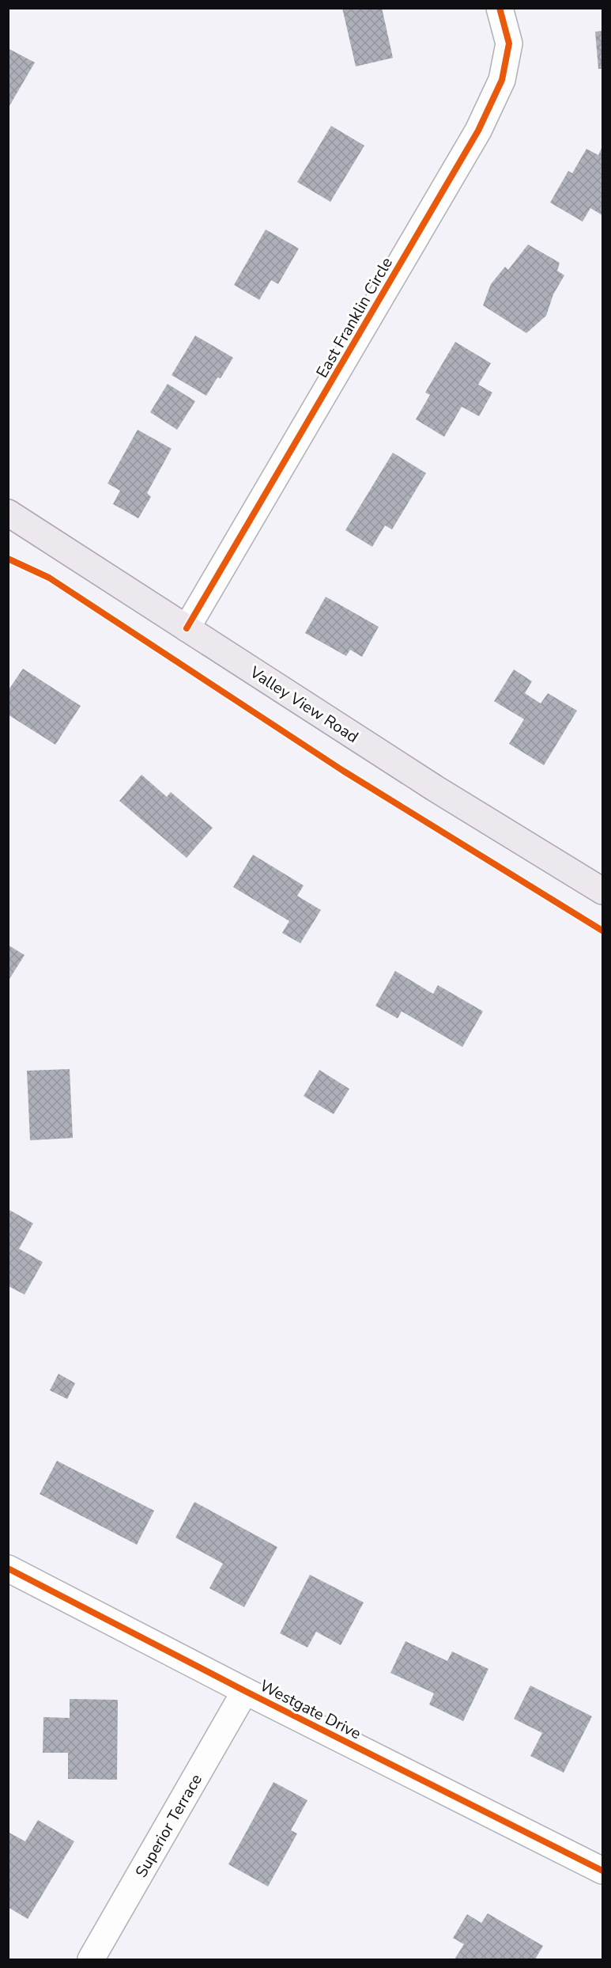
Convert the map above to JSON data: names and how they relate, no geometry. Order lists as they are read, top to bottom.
{
  "streets": {
    "main road": ["Valley View Road"],
    "street": ["East Franklin Circle", "Westgate Drive", "Superior Terrace"]
  },
  "crossings": [
    ["East Franklin Circle", "Valley View Road"],
    ["Westgate Drive", "Superior Terrace"]
  ]
}
